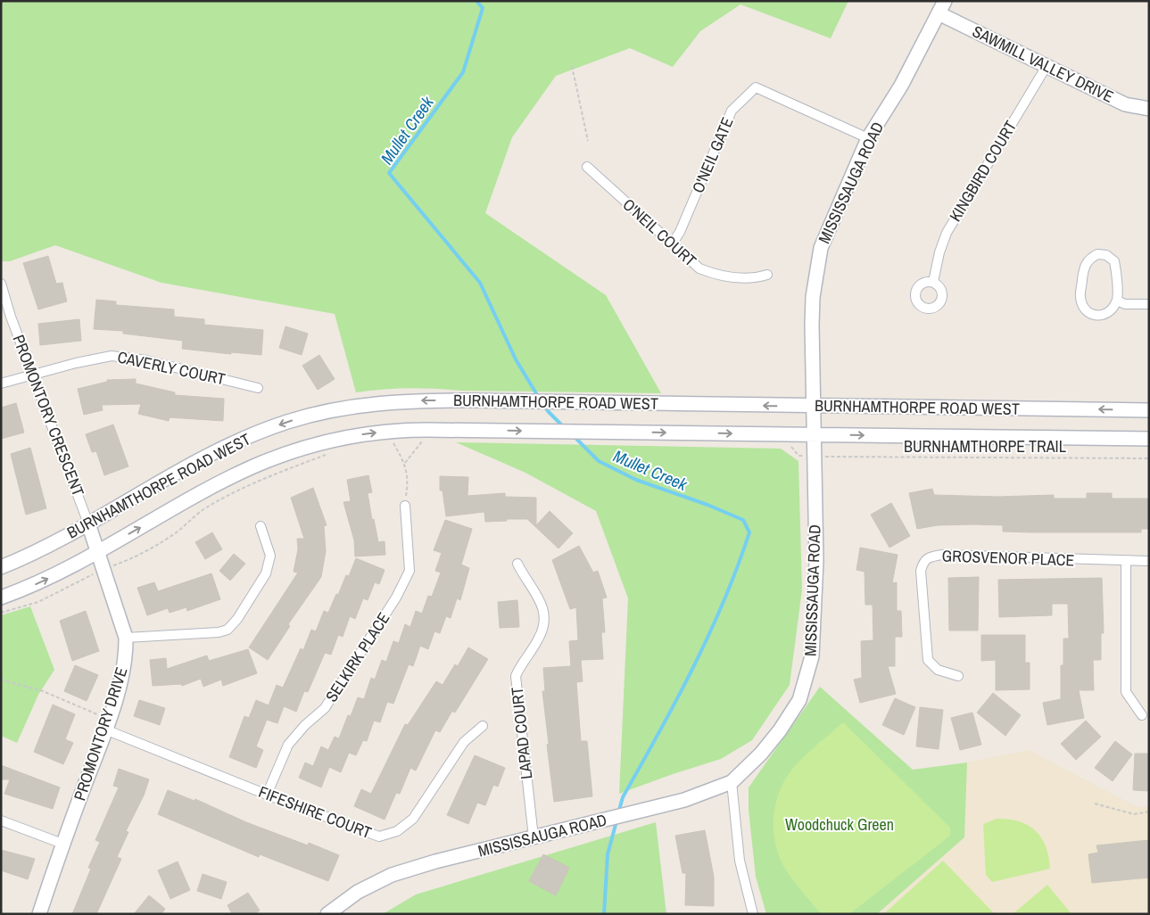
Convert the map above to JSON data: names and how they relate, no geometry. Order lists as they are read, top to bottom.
{
  "streets": {
    "main road": [
      "SAWMILL VALLEY DRIVE",
      "MISSISSAUGA ROAD",
      "BURNHAMTHORPE ROAD WEST",
      "PROMONTORY DRIVE"
    ],
    "street": [
      "O'NEIL GATE",
      "KINGBIRD COURT",
      "O'NEIL COURT",
      "CAVERLY COURT",
      "PROMONTORY CRESCENT",
      "GROSVENOR PLACE",
      "SELKIRK PLACE",
      "LAPAD COURT",
      "FIFESHIRE COURT"
    ],
    "path": ["BURNHAMTHORPE TRAIL"]
  },
  "crossings": [
    ["SAWMILL VALLEY DRIVE", "KINGBIRD COURT"],
    ["SAWMILL VALLEY DRIVE", "MISSISSAUGA ROAD"],
    ["O'NEIL GATE", "MISSISSAUGA ROAD"],
    ["O'NEIL GATE", "O'NEIL COURT"],
    ["MISSISSAUGA ROAD", "BURNHAMTHORPE ROAD WEST"],
    ["MISSISSAUGA ROAD", "LAPAD COURT"],
    ["CAVERLY COURT", "PROMONTORY CRESCENT"],
    ["BURNHAMTHORPE ROAD WEST", "PROMONTORY CRESCENT"],
    ["BURNHAMTHORPE ROAD WEST", "PROMONTORY DRIVE"],
    ["PROMONTORY CRESCENT", "PROMONTORY DRIVE"],
    ["SELKIRK PLACE", "FIFESHIRE COURT"],
    ["PROMONTORY DRIVE", "FIFESHIRE COURT"]
  ],
  "water": ["Mullet Creek"],
  "parks": ["Woodchuck Green"]
}
